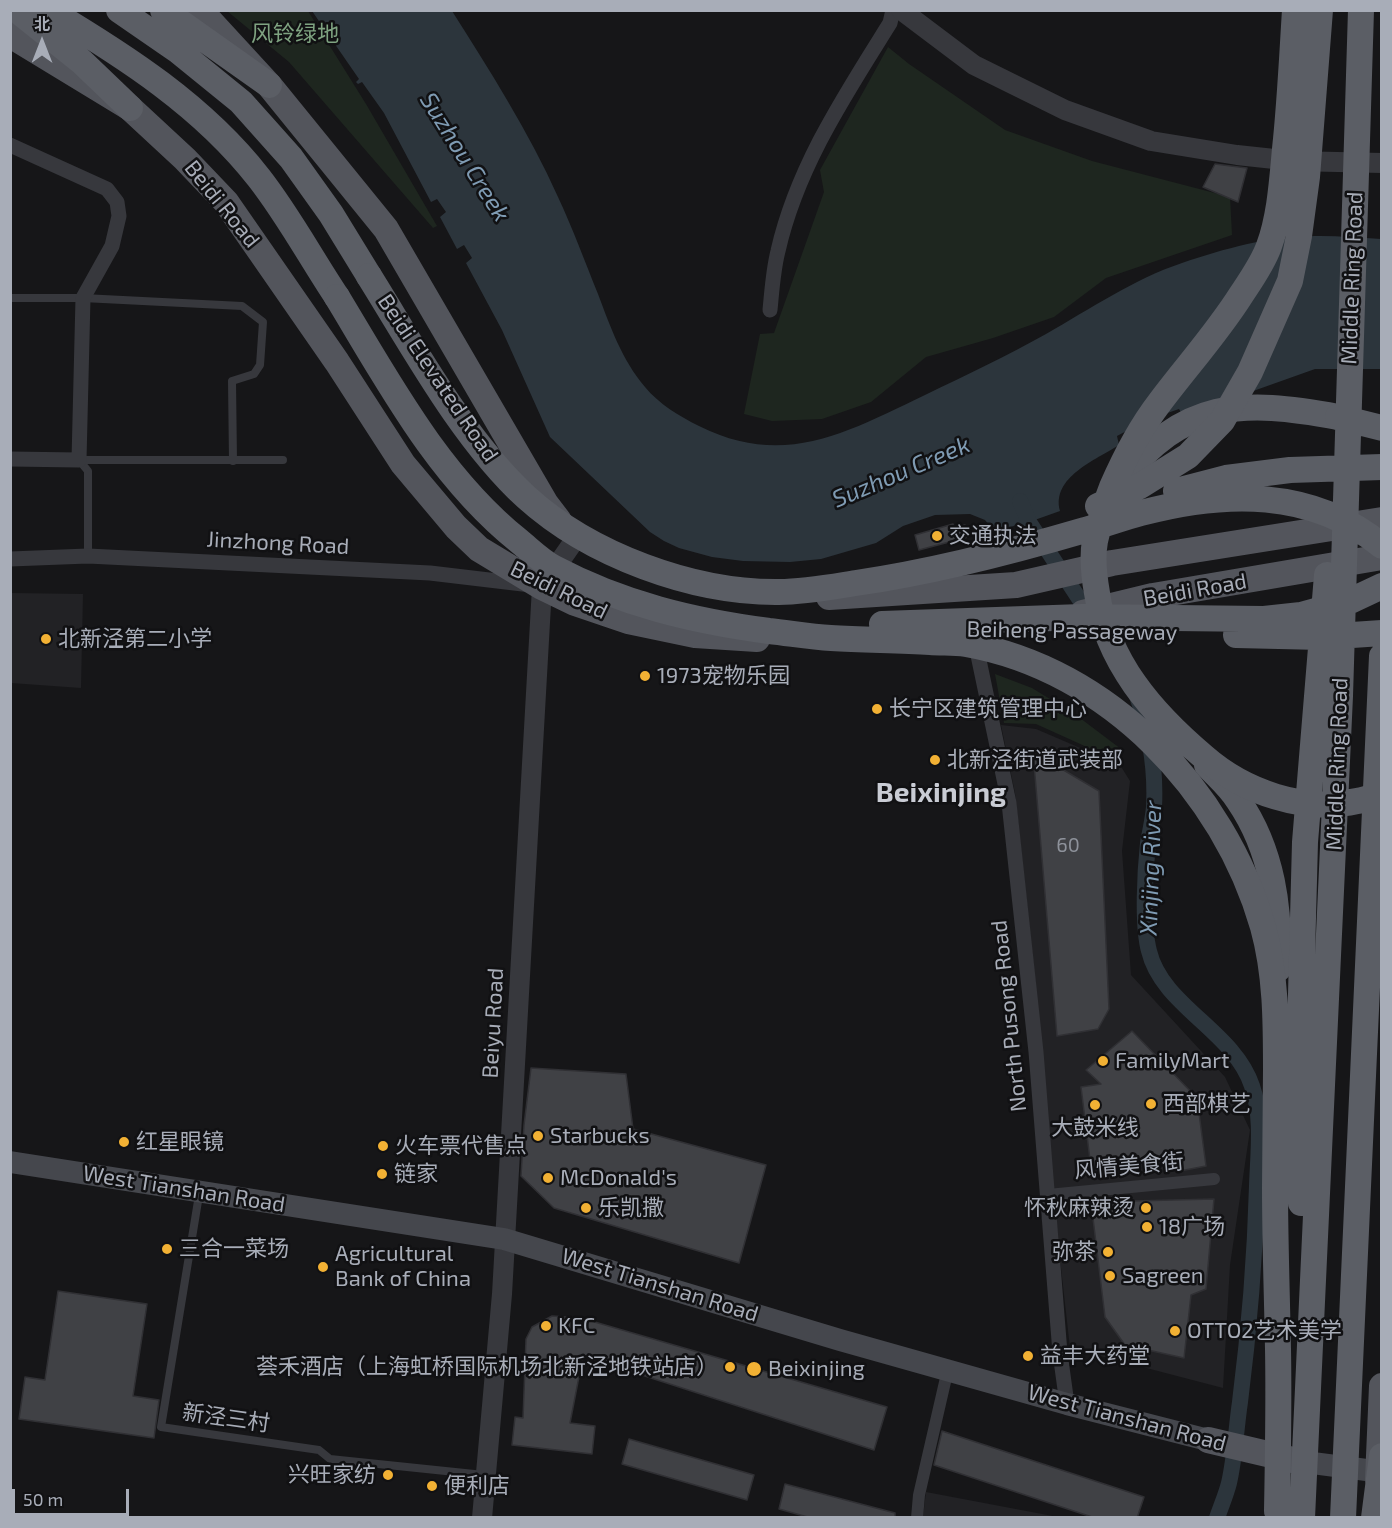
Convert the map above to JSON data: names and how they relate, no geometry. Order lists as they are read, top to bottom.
{
  "streets": {
    "highway": ["Middle Ring Road", "Beidi Elevated Road", "Beiheng Passageway"],
    "main road": ["Beidi Road", "West Tianshan Road"],
    "street": [
      "Jinzhong Road",
      "North Pusong Road",
      "Beiyu Road",
      "风情美食街"
    ],
    "lane": ["新泾三村"]
  },
  "crossings": [
    ["Beidi Road", "Jinzhong Road"],
    ["Beidi Road", "North Pusong Road"],
    ["Beidi Road", "Beiyu Road"],
    ["Beidi Elevated Road", "Beiheng Passageway"],
    ["Jinzhong Road", "Beiyu Road"],
    ["North Pusong Road", "风情美食街"],
    ["North Pusong Road", "West Tianshan Road"],
    ["Beiyu Road", "West Tianshan Road"],
    ["Beiyu Road", "新泾三村"],
    ["West Tianshan Road", "新泾三村"]
  ],
  "districts": ["Beixinjing"],
  "water": ["Suzhou Creek", "Xinjing River"],
  "parks": ["风铃绿地"],
  "places": [
    "交通执法",
    "北新泾第二小学",
    "1973宠物乐园",
    "长宁区建筑管理中心",
    "北新泾街道武装部",
    "FamilyMart",
    "西部棋艺",
    "大鼓米线",
    "Starbucks",
    "红星眼镜",
    "火车票代售点",
    "链家",
    "McDonald's",
    "乐凯撒",
    "怀秋麻辣烫",
    "18广场",
    "三合一菜场",
    "弥茶",
    "Agricultural Bank of China",
    "Sagreen",
    "KFC",
    "OTTO2艺术美学",
    "益丰大药堂",
    "荟禾酒店（上海虹桥国际机场北新泾地铁站店）",
    "Beixinjing",
    "兴旺家纺",
    "便利店"
  ],
  "house_numbers": ["60"],
  "scale_bar": "50 m",
  "north": "top"
}
